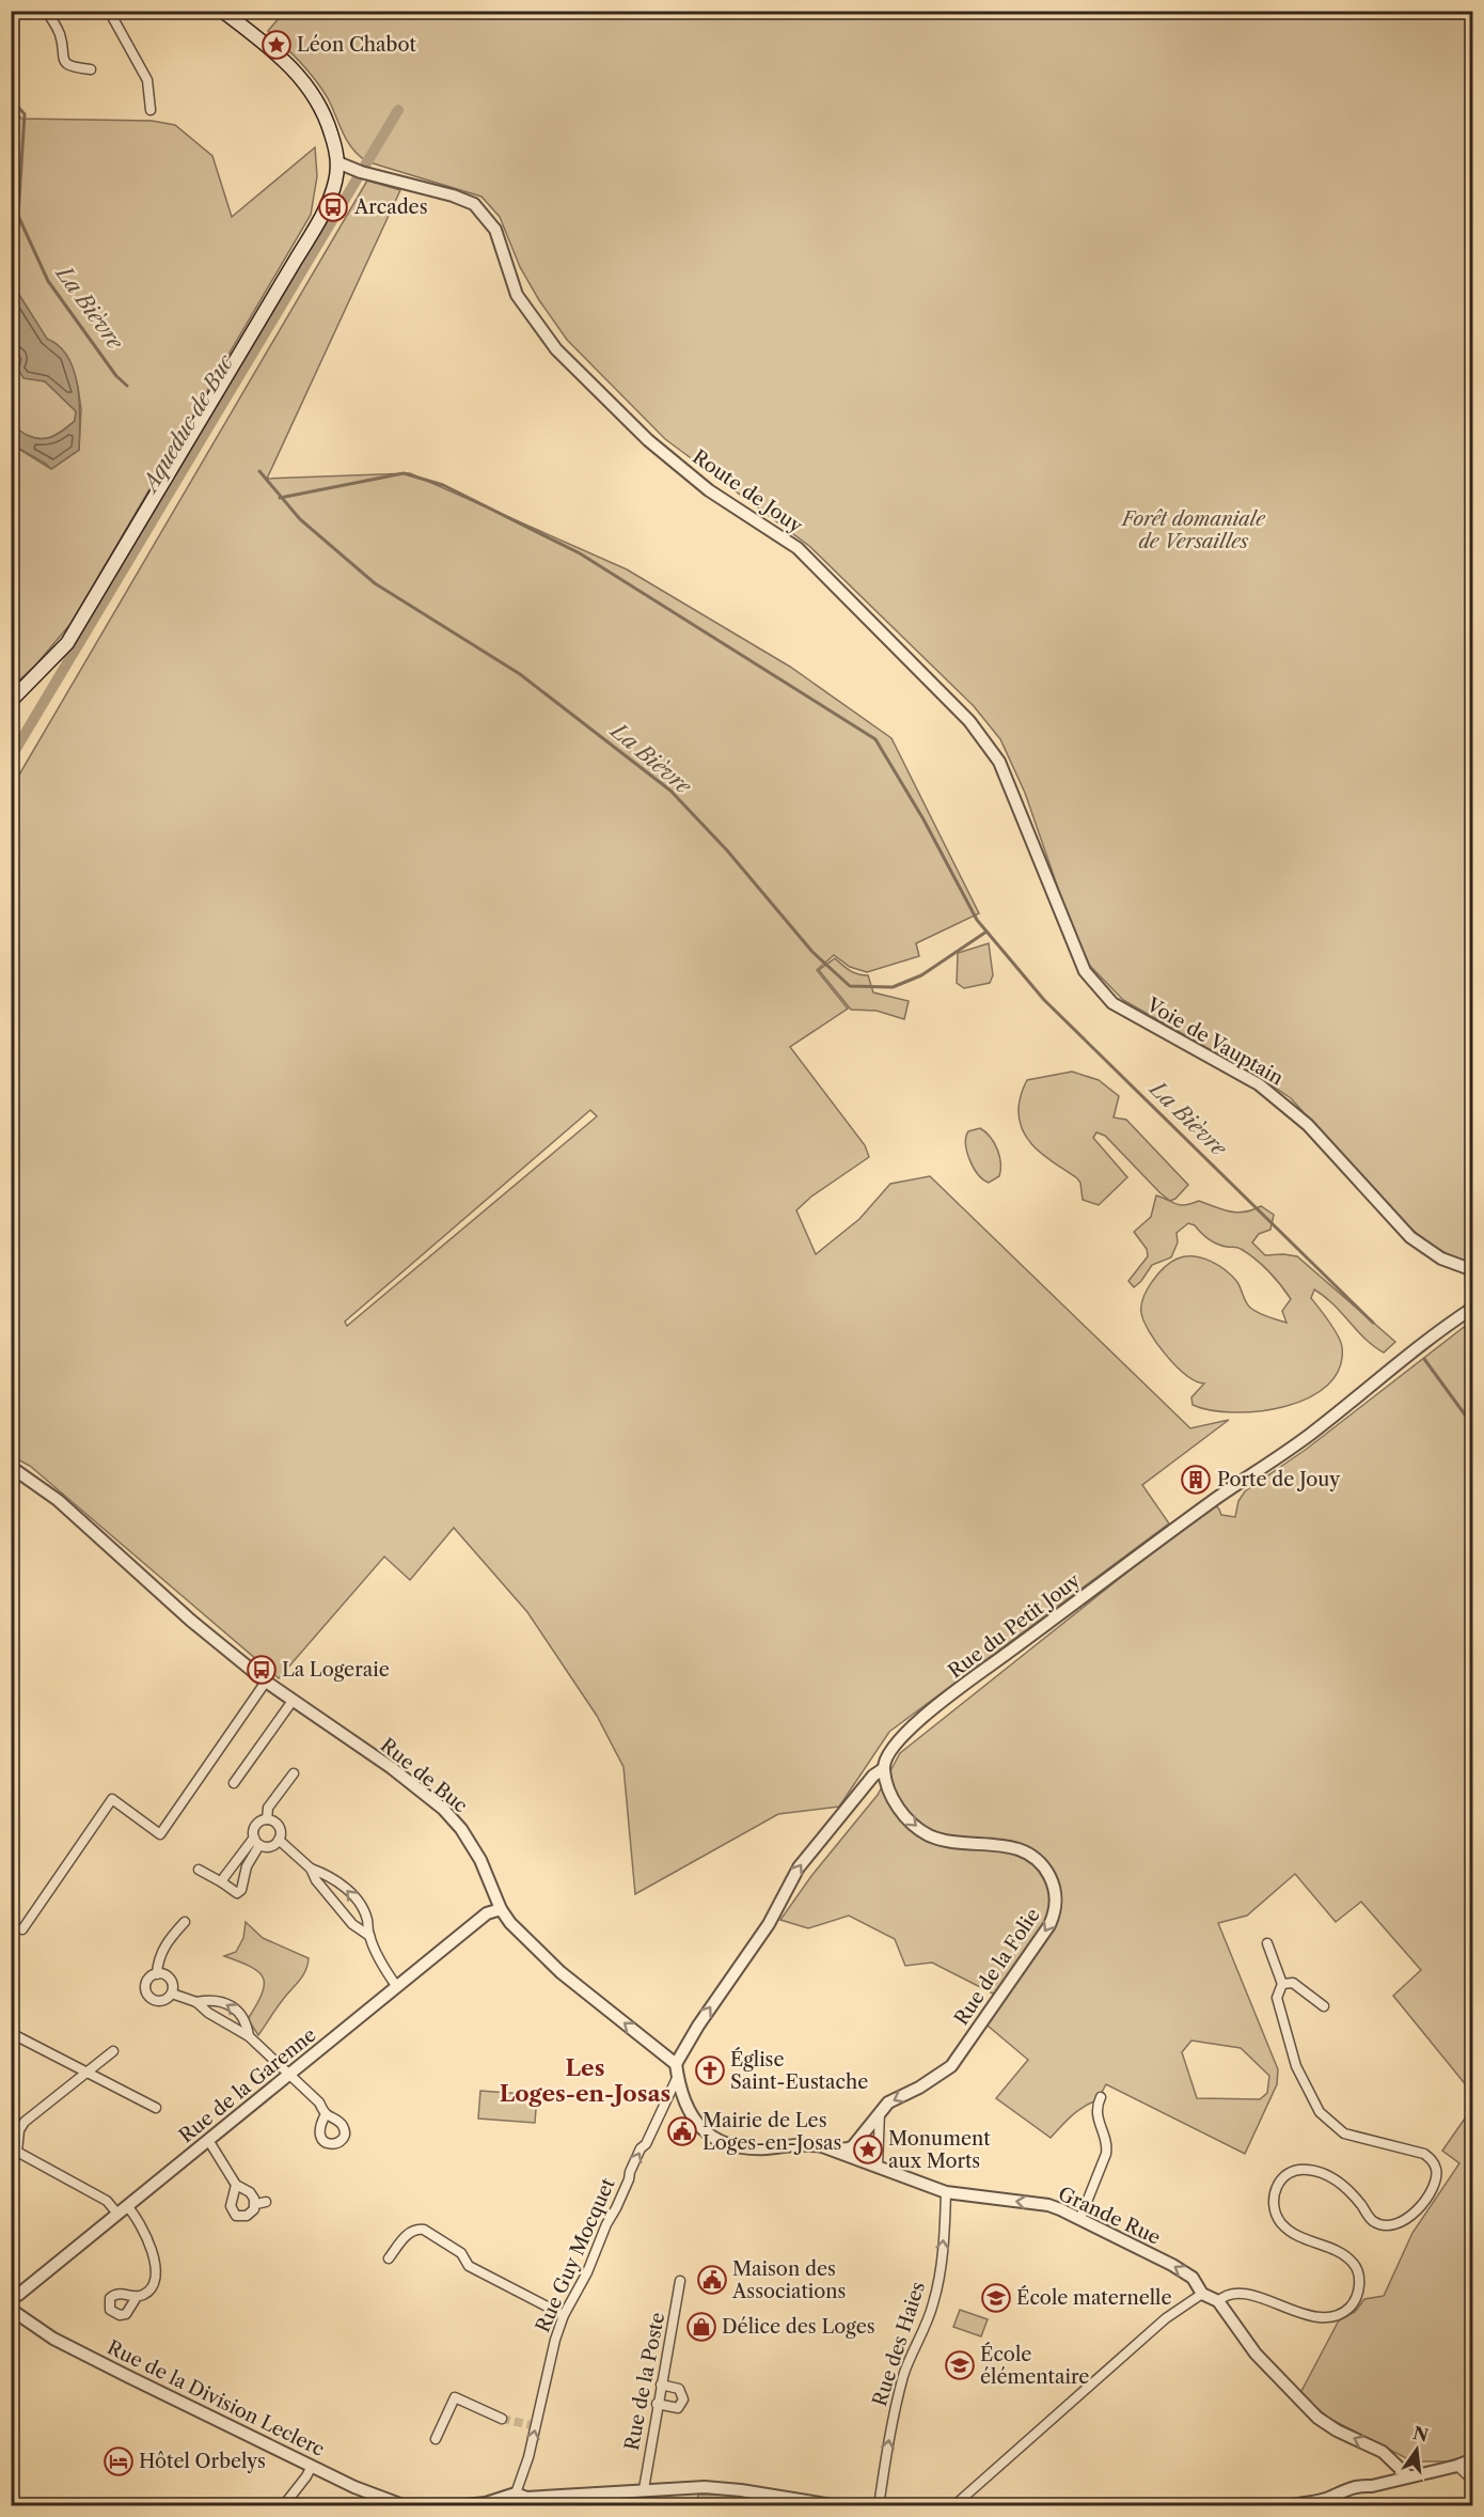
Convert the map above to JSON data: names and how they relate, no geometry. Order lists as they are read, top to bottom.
{
  "streets": {
    "street": [
      "Route de Jouy",
      "Voie de Vauptain",
      "Rue du Petit Jouy",
      "Rue de Buc",
      "Rue de la Folie",
      "Rue de la Garenne",
      "Grande Rue",
      "Rue Guy Mocquet",
      "Rue des Haies",
      "Rue de la Poste",
      "Rue de la Division Leclerc"
    ]
  },
  "crossings": [
    ["Route de Jouy", "Voie de Vauptain"],
    ["Rue du Petit Jouy", "Rue de Buc"],
    ["Rue du Petit Jouy", "Rue de la Folie"],
    ["Rue du Petit Jouy", "Grande Rue"],
    ["Rue du Petit Jouy", "Rue Guy Mocquet"],
    ["Rue de Buc", "Rue de la Garenne"],
    ["Rue de Buc", "Grande Rue"],
    ["Rue de Buc", "Rue Guy Mocquet"],
    ["Rue de la Folie", "Grande Rue"],
    ["Grande Rue", "Rue Guy Mocquet"],
    ["Grande Rue", "Rue des Haies"]
  ],
  "one_way": ["Grande Rue", "Rue Guy Mocquet", "Rue des Haies"],
  "districts": ["Les Loges-en-Josas"],
  "water": ["La Bièvre", "Aqueduc de Buc"],
  "parks": ["Forêt domaniale de Versailles"],
  "places": {
    "place": ["Léon Chabot", "Monument aux Morts"],
    "bus stop": ["Arcades", "La Logeraie"],
    "building": ["Porte de Jouy"],
    "church": ["Église Saint-Eustache"],
    "public building": ["Mairie de Les Loges-en-Josas", "Maison des Associations"],
    "school or university": ["École maternelle", "École élémentaire"],
    "shop": ["Délice des Loges"],
    "hotel": ["Hôtel Orbelys"]
  },
  "north": "top"
}
